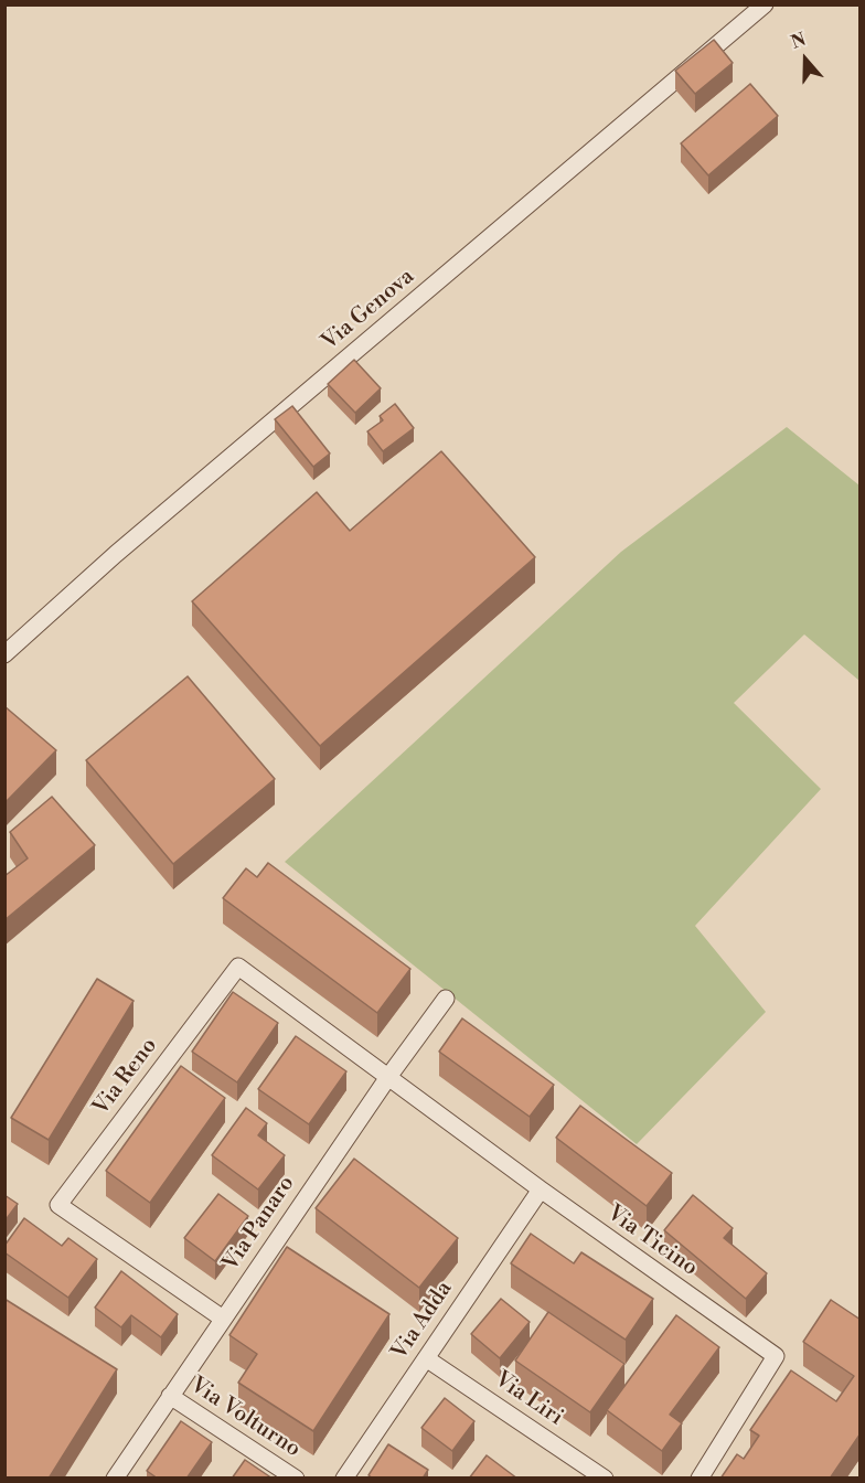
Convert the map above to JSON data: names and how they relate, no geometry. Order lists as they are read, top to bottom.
{
  "streets": {
    "street": [
      "Via Genova",
      "Via Reno",
      "Via Panaro",
      "Via Ticino",
      "Via Adda",
      "Via Liri",
      "Via Volturno"
    ]
  },
  "crossings": [
    ["Via Reno", "Via Panaro"],
    ["Via Reno", "Via Ticino"],
    ["Via Panaro", "Via Ticino"],
    ["Via Panaro", "Via Volturno"],
    ["Via Ticino", "Via Adda"],
    ["Via Adda", "Via Liri"]
  ],
  "north": "top"
}
